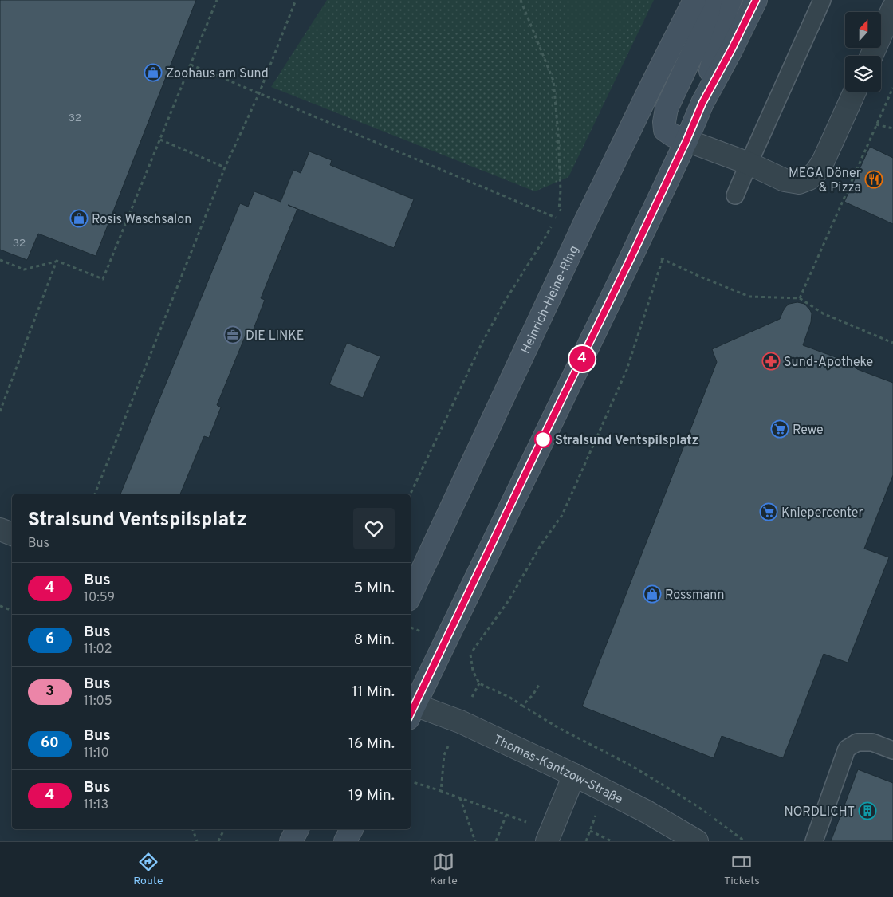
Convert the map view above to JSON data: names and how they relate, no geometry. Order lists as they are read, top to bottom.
{
  "streets": {
    "main road": ["Heinrich-Heine-Ring"],
    "street": ["Thomas-Kantzow-Straße"]
  },
  "places": {
    "shop": ["Zoohaus am Sund", "Rosis Waschsalon", "Rossmann"],
    "restaurant": ["MEGA Döner & Pizza"],
    "office": ["DIE LINKE"],
    "pharmacy": ["Sund-Apotheke"],
    "supermarket": ["Rewe", "Kniepercenter"],
    "other": ["Stralsund Ventspilsplatz"],
    "building": ["NORDLICHT"]
  },
  "lines": ["bus line 4"],
  "house_numbers": ["32", "32"],
  "north": "top",
  "page": {
    "on_map": "4",
    "heading": ["Stralsund Ventspilsplatz", "Bus"],
    "list": [
      {
        "mark": "4",
        "name": "Bus",
        "note": "10:59",
        "value": "5 Min."
      },
      {
        "mark": "6",
        "name": "Bus",
        "note": "11:02",
        "value": "8 Min."
      },
      {
        "mark": "3",
        "name": "Bus",
        "note": "11:05",
        "value": "11 Min."
      },
      {
        "mark": "60",
        "name": "Bus",
        "note": "11:10",
        "value": "16 Min."
      },
      {
        "mark": "4",
        "name": "Bus",
        "note": "11:13",
        "value": "19 Min."
      }
    ],
    "tabs": ["Route", "Karte", "Tickets"]
  }
}
